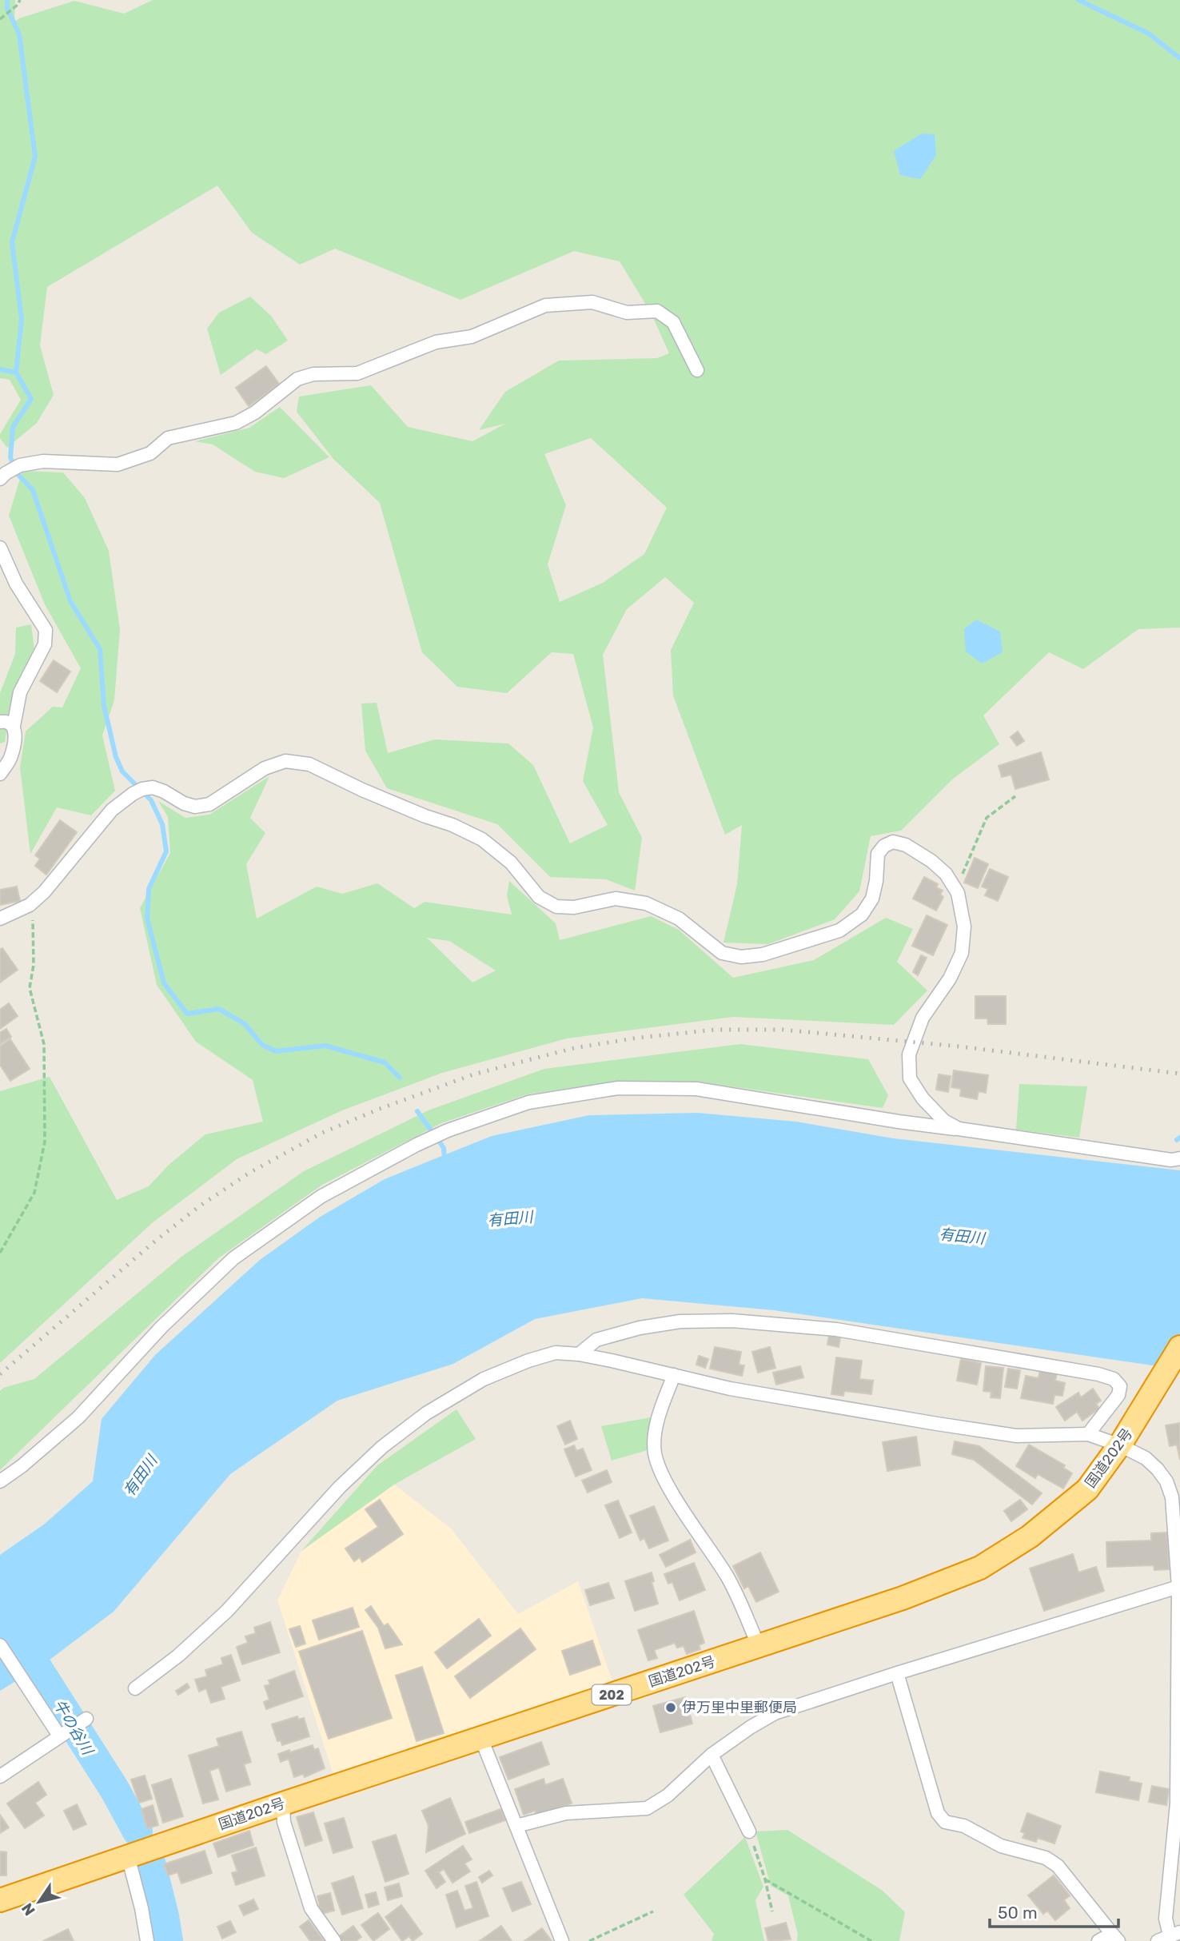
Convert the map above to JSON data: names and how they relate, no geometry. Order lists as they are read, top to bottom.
{
  "streets": {
    "highway": ["国道202号", "202"]
  },
  "water": ["有田川", "牛の谷川"],
  "places": ["伊万里中里郵便局"],
  "scale_bar": "50 m",
  "north": "bottom left"
}
